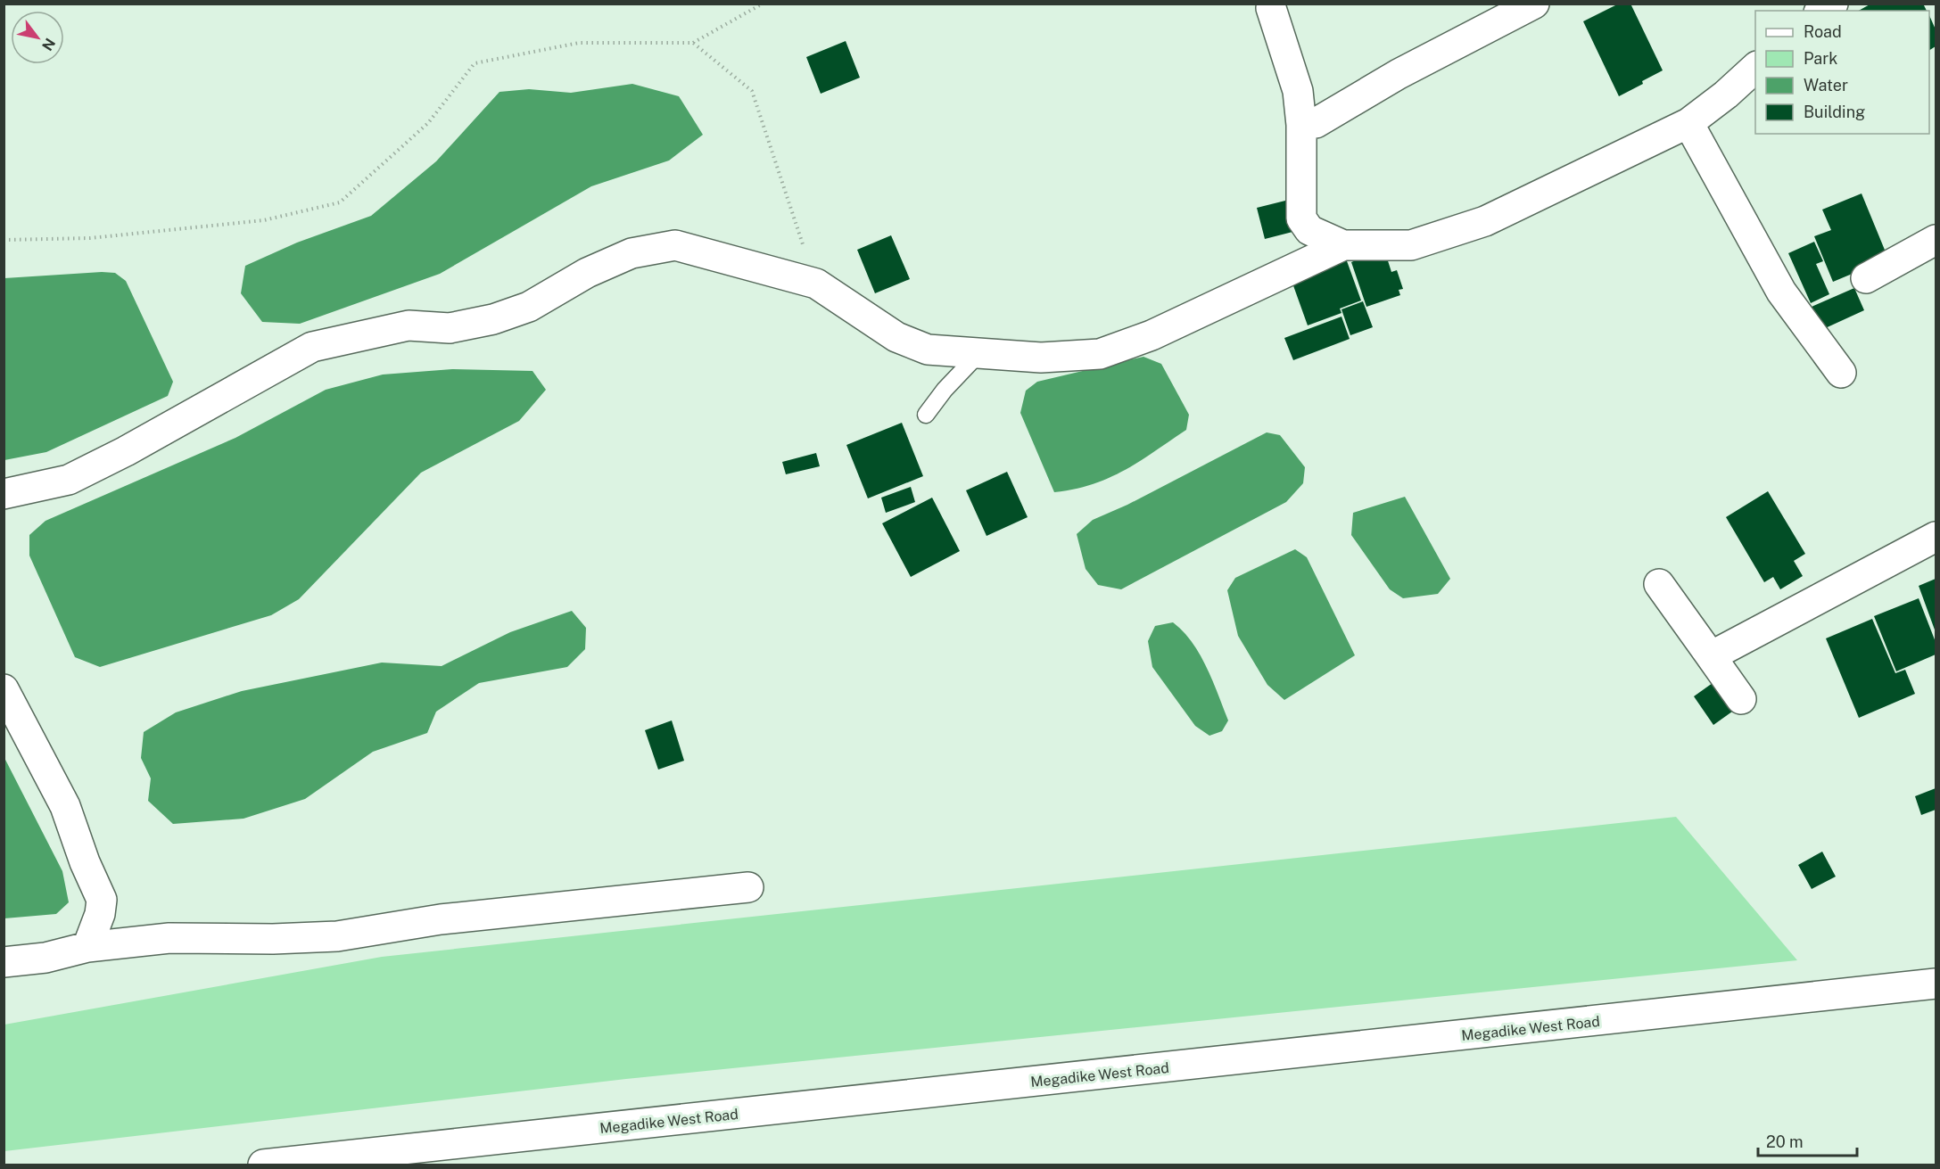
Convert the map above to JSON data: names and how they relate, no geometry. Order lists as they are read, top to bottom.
{
  "streets": {
    "street": ["Megadike West Road"]
  },
  "legend": [
    "Road",
    "Park",
    "Water",
    "Building"
  ],
  "scale_bar": "20 m",
  "north": "bottom right"
}
